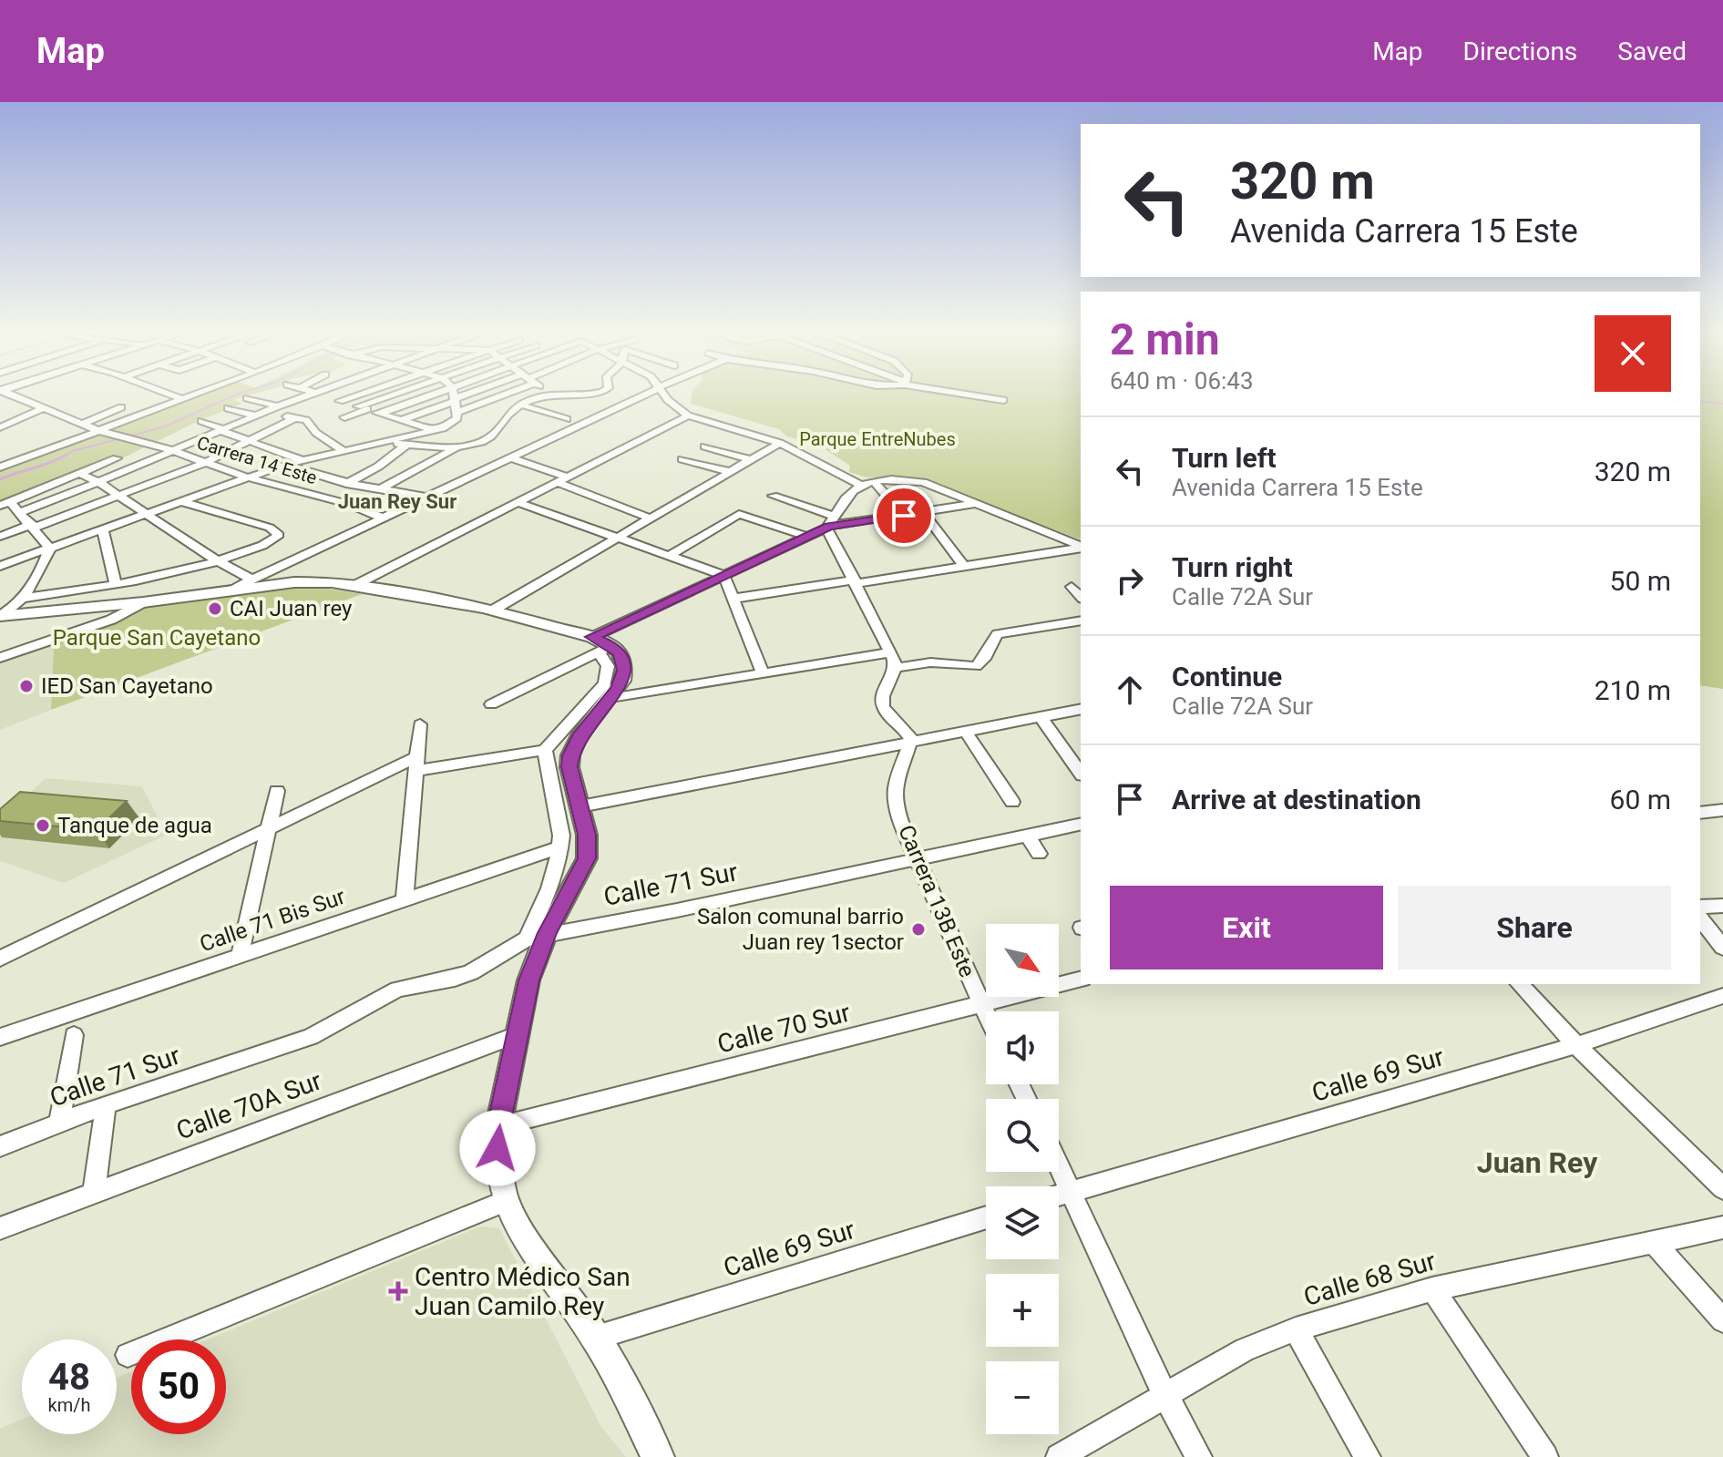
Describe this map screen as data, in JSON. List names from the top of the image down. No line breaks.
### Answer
{"streets":{"street":["Carrera 14 Este","Calle 71 Sur","Carrera 13B Este","Calle 71 Bis Sur","Calle 70 Sur","Calle 69 Sur","Calle 70A Sur","Calle 68 Sur"]},"crossings":[["Calle 71 Sur","Carrera 13B Este"],["Carrera 13B Este","Calle 70 Sur"]],"districts":["Juan Rey Sur","Juan Rey"],"parks":["Parque EntreNubes","Parque San Cayetano"],"places":{"other":["CAI Juan rey","IED San Cayetano","Tanque de agua","Salon comunal barrio Juan rey 1sector"],"health":["Centro Médico San Juan Camilo Rey"]},"north":"bottom right","page":{"header":"Map","nav":["Map","Directions","Saved"],"turn":["320 m","Avenida Carrera 15 Este"],"heading":["2 min","640 m · 06:43"],"list":[{"name":"Turn left","note":"Avenida Carrera 15 Este","value":"320 m"},{"name":"Turn right","note":"Calle 72A Sur","value":"50 m"},{"name":"Continue","note":"Calle 72A Sur","value":"210 m"},{"name":"Arrive at destination","value":"60 m"}],"buttons":["Exit","Share"],"map_buttons":["+","−"],"speed":"48 km/h","limit":"50"}}
